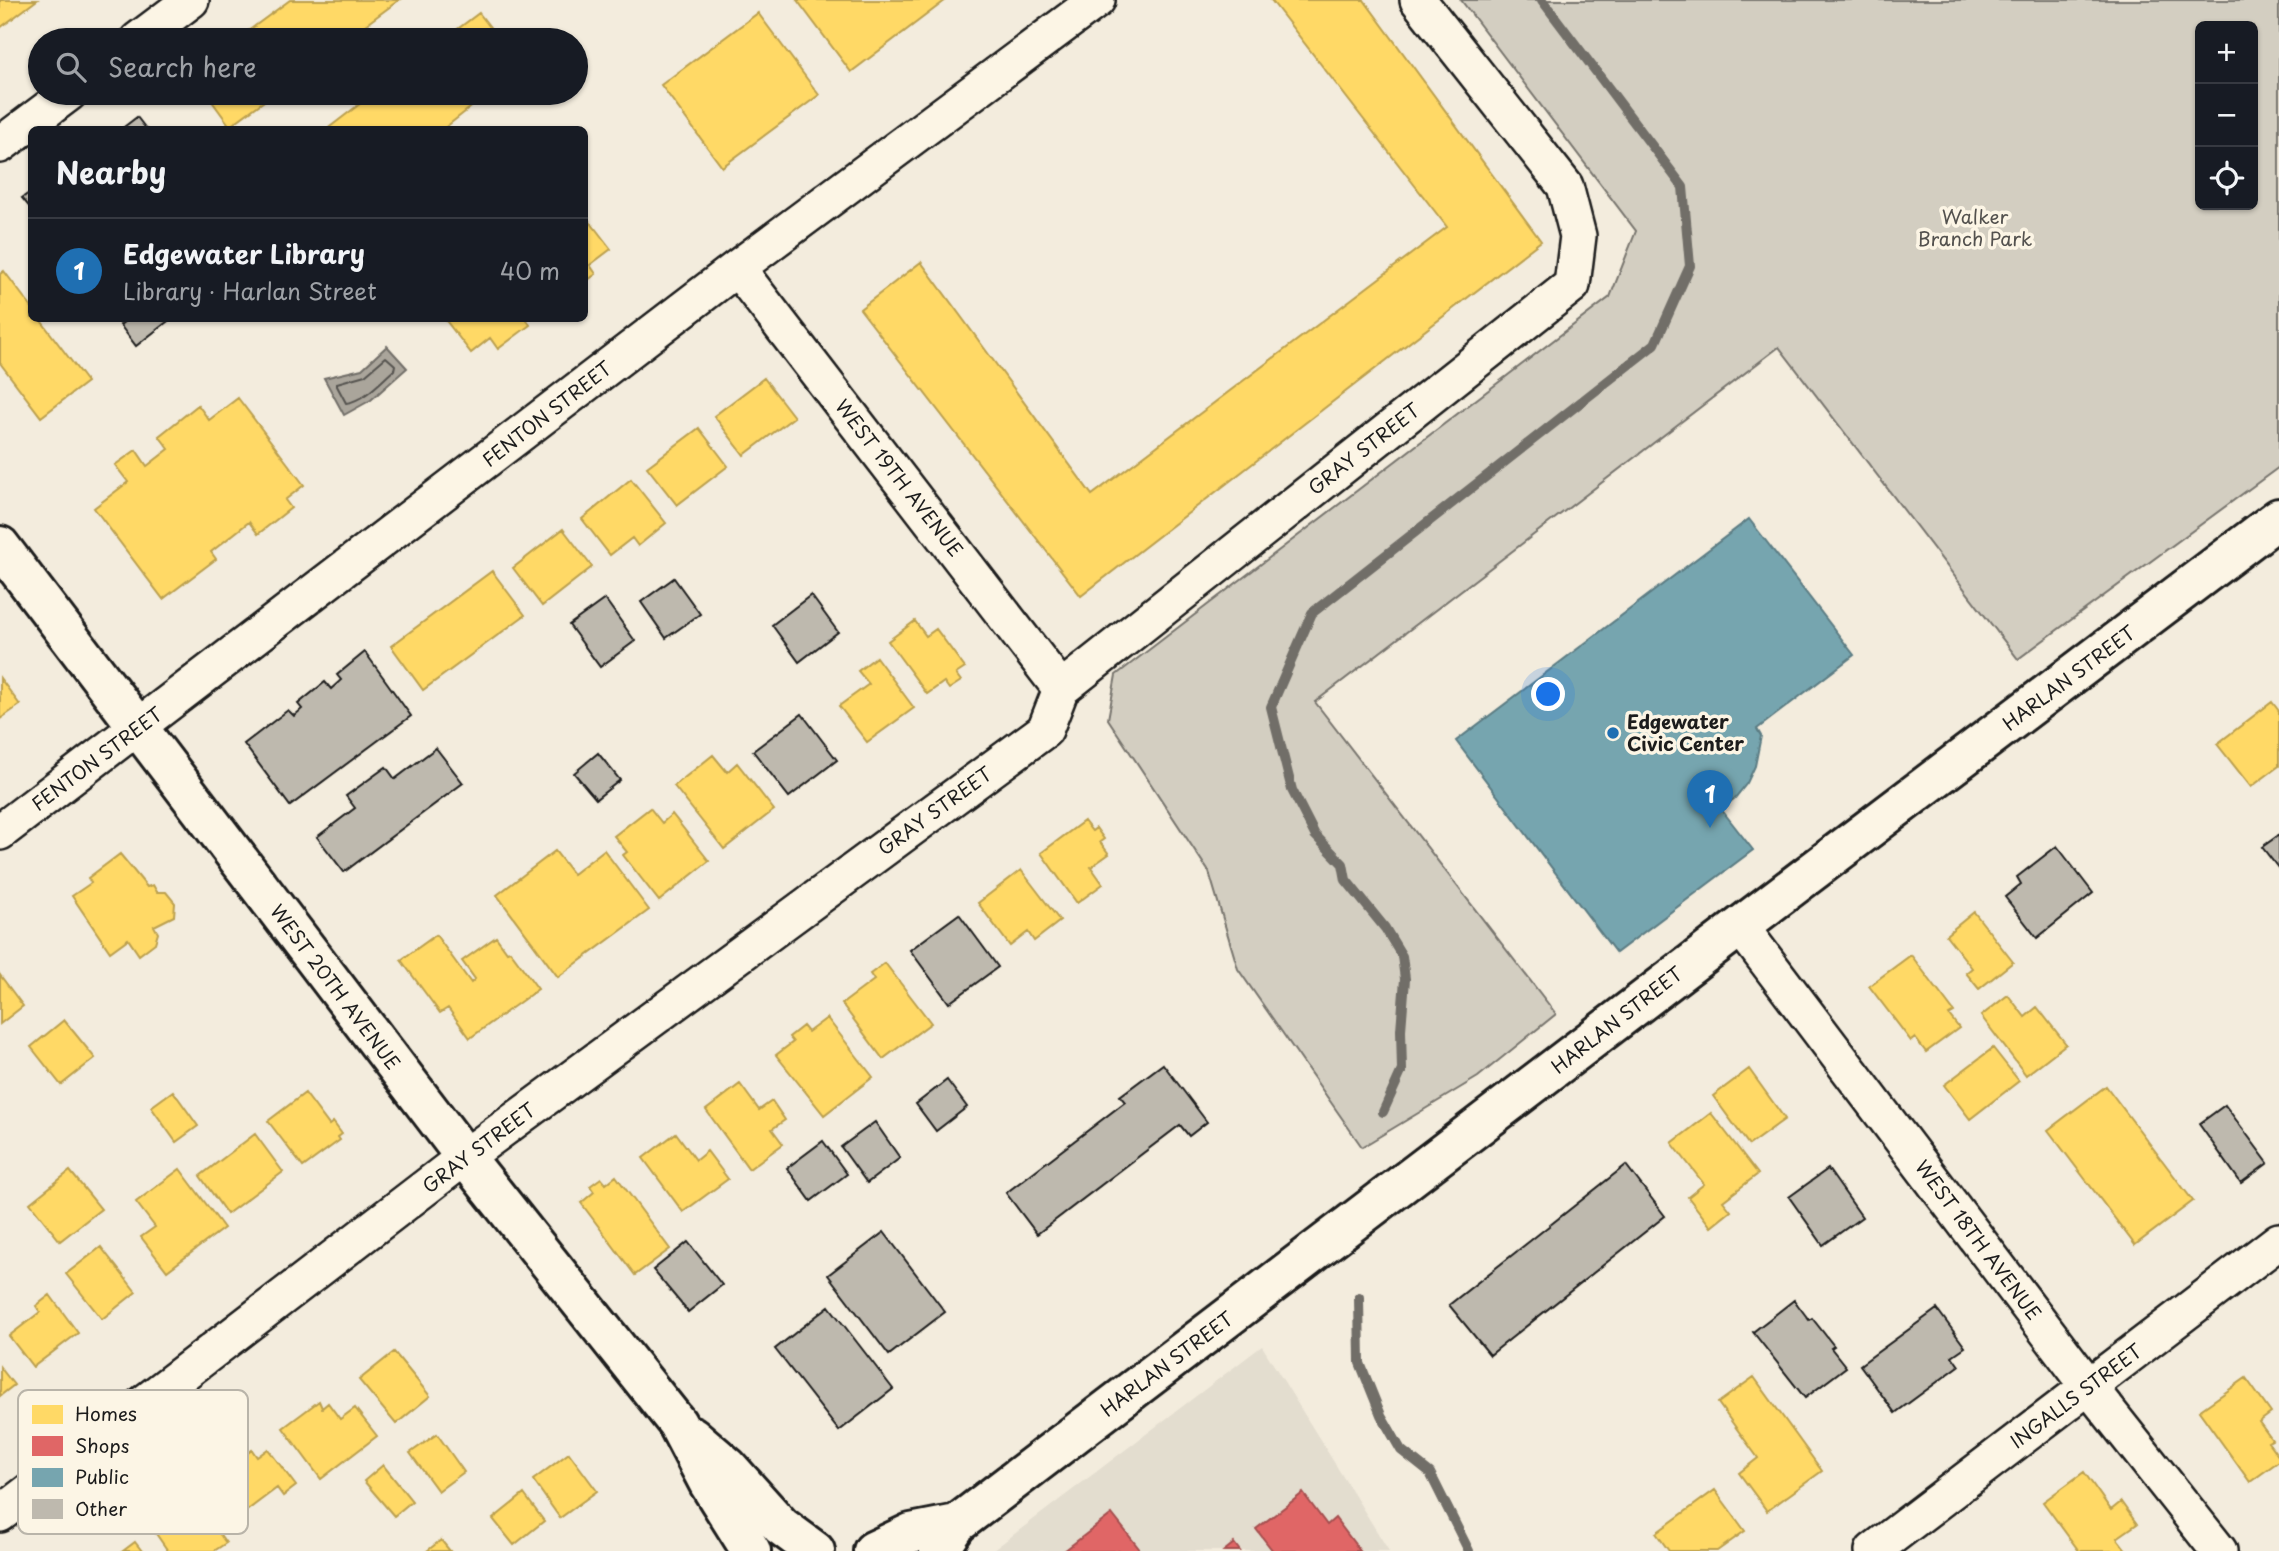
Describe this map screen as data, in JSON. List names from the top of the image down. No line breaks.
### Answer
{"streets":{"street":["FENTON STREET","GRAY STREET","WEST 19TH AVENUE","HARLAN STREET","WEST 20TH AVENUE","WEST 18TH AVENUE","INGALLS STREET"]},"crossings":[["FENTON STREET","WEST 19TH AVENUE"],["FENTON STREET","WEST 20TH AVENUE"],["GRAY STREET","WEST 19TH AVENUE"],["GRAY STREET","WEST 20TH AVENUE"],["HARLAN STREET","WEST 18TH AVENUE"],["WEST 18TH AVENUE","INGALLS STREET"]],"parks":["Walker Branch Park"],"places":["Edgewater Civic Center"],"legend":["Homes","Shops","Public","Other"],"page":{"map_buttons":["+","−"],"search":"Search here","heading":"Nearby","list":[{"mark":"1","name":"Edgewater Library","note":"Library · Harlan Street","value":"40 m"}],"pins":"1"}}
